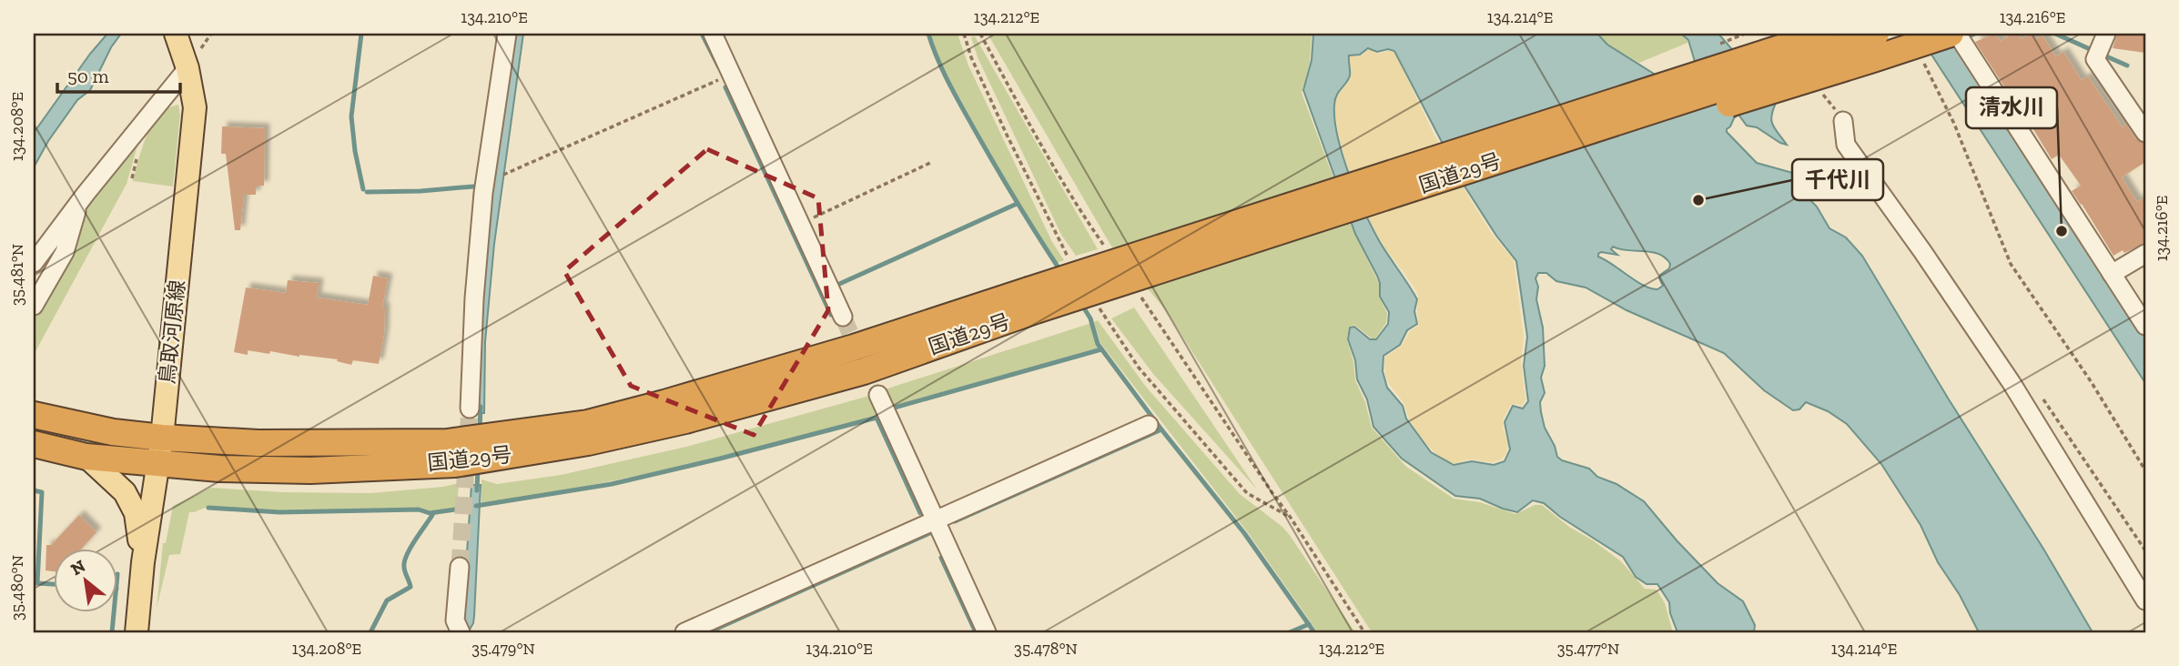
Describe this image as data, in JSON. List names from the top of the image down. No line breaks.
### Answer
{"streets":{"highway":["国道29号"],"main road":["鳥取河原線"]},"crossings":[["国道29号","鳥取河原線"]],"places":["千代川","清水川"],"scale_bar":"50 m","north":"top left","coordinates":["134.210°E","134.212°E","134.214°E","134.216°E","134.208°E","35.481°N","35.480°N","35.479°N","35.478°N","35.477°N"]}
